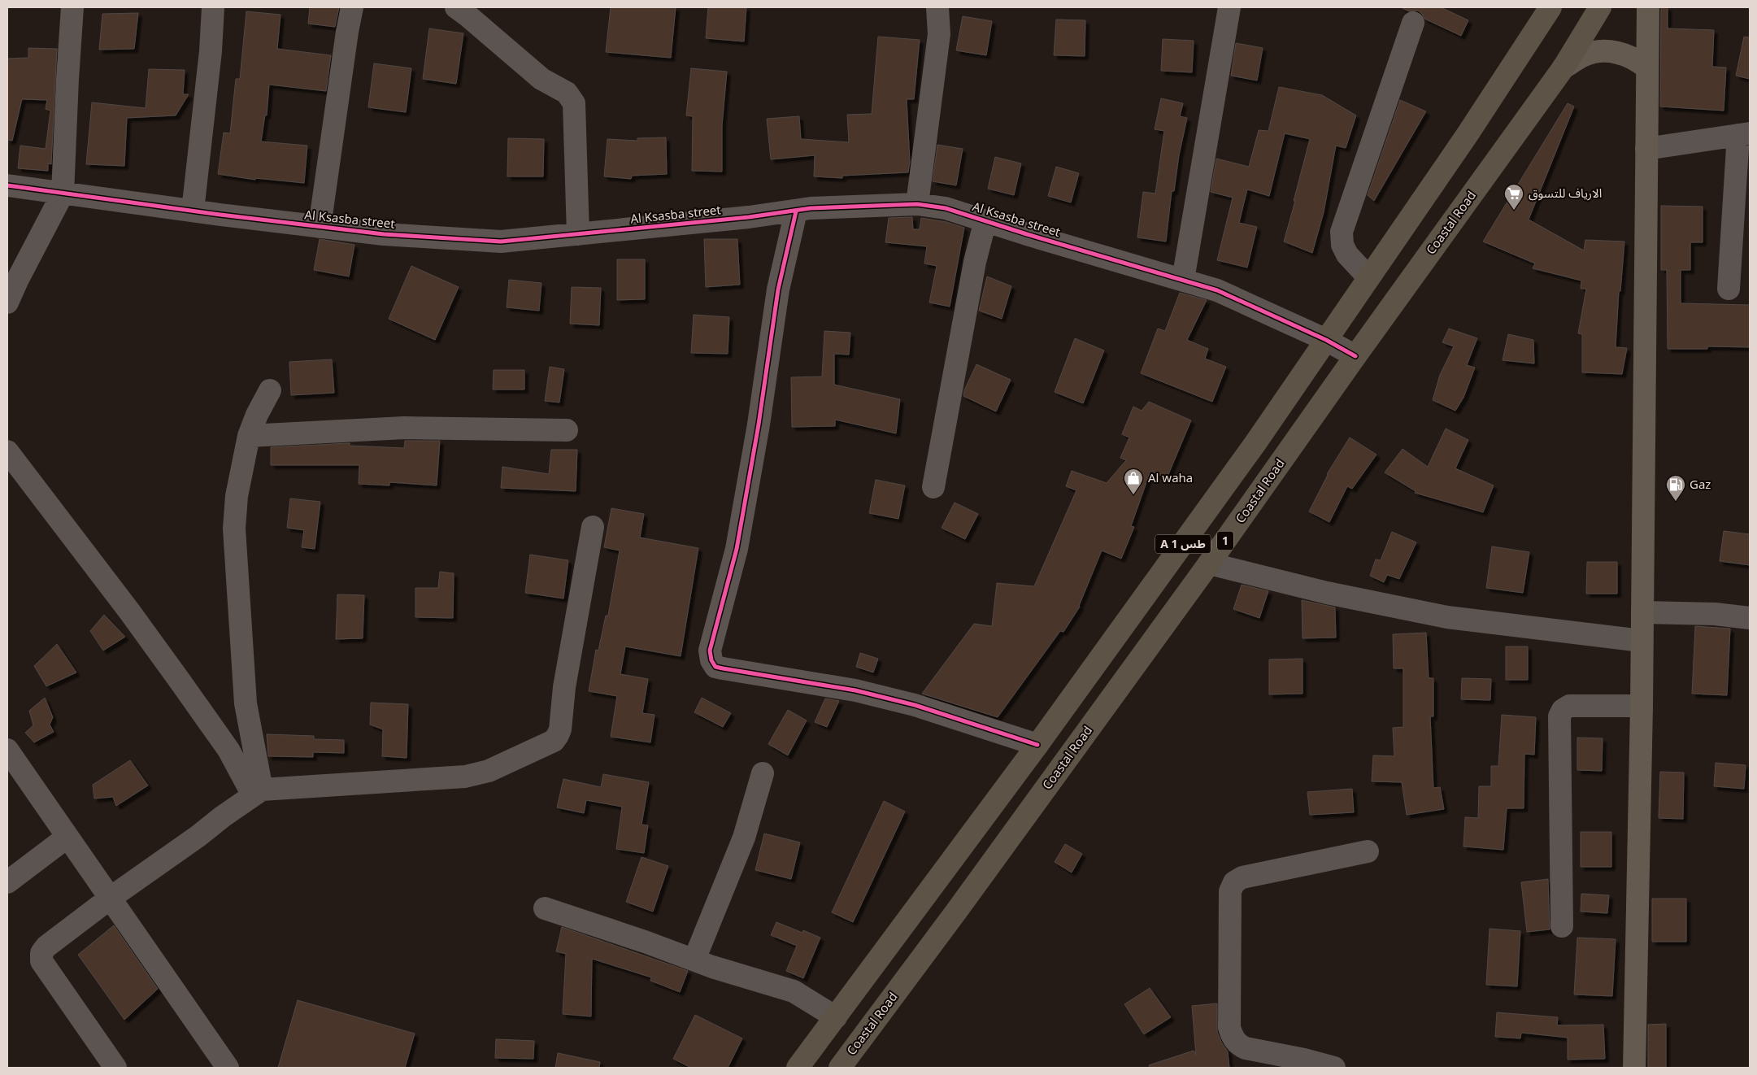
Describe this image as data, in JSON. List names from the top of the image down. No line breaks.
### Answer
{"streets":{"highway":["Coastal Road","1","A 1 طس"],"street":["Al Ksasba street"]},"crossings":[["Al Ksasba street","Coastal Road"],["Al Ksasba street","A 1 طس"]],"places":{"supermarket":["الارياف للتسوق"],"shop":["Al waha"],"fuel station":["Gaz"]}}
